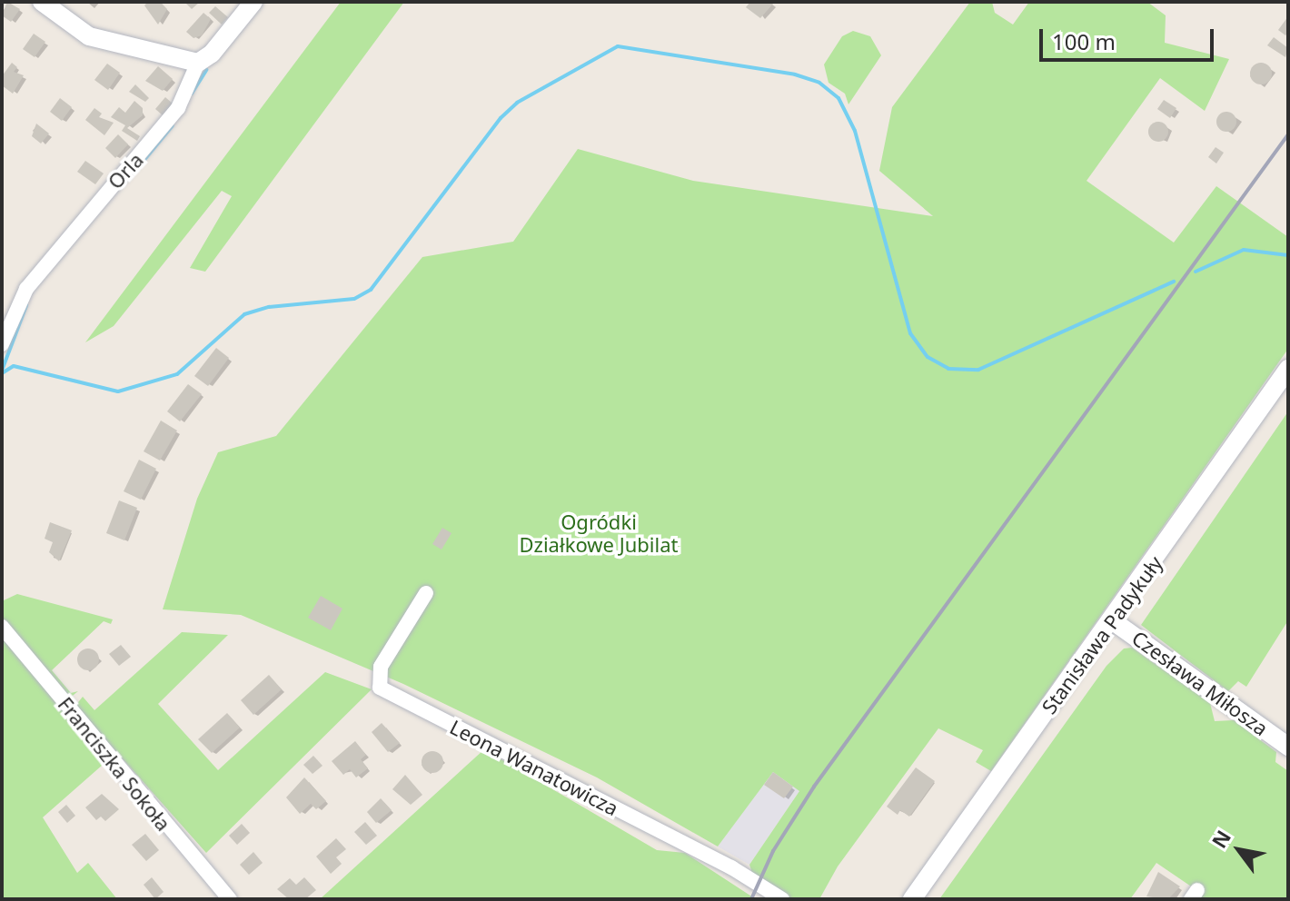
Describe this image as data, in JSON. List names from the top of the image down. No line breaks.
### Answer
{"streets":{"street":["Orla","Stanisława Padykuły","Czesława Miłosza","Franciszka Sokoła","Leona Wanatowicza"]},"crossings":[["Stanisława Padykuły","Czesława Miłosza"]],"parks":["Ogródki Działkowe Jubilat"],"scale_bar":"100 m","north":"top left"}
